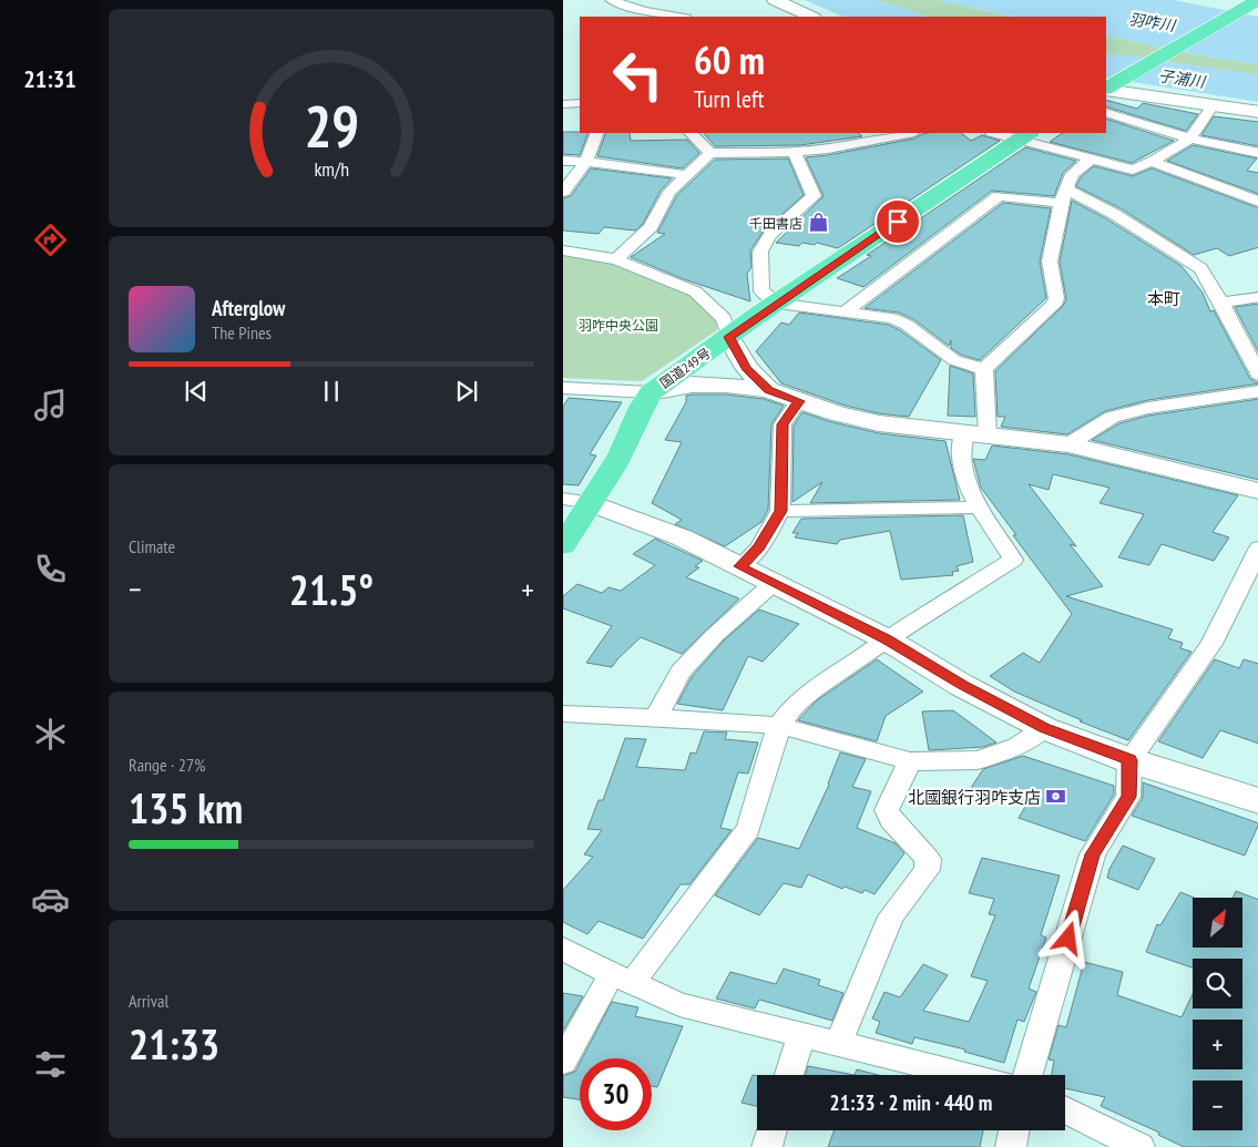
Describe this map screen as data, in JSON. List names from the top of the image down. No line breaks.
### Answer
{"streets":{"highway":["国道249号"]},"districts":["本町"],"water":["羽咋川","子浦川"],"parks":["羽咋中央公園"],"places":{"shop":["千田書店"],"bank":["北國銀行羽咋支店"]},"north":"top right","page":{"tabs":"21:31","turn":["60 m","Turn left"],"song":["Afterglow","The Pines"],"tile":["Climate",["Range · 27%","135 km"],["Arrival","21:33"]],"heat":["−","21.5°","+"],"map_buttons":["+","−"],"limit":"30","trip":"21:33 · 2 min · 440 m","gauge":["29","km/h"]}}
